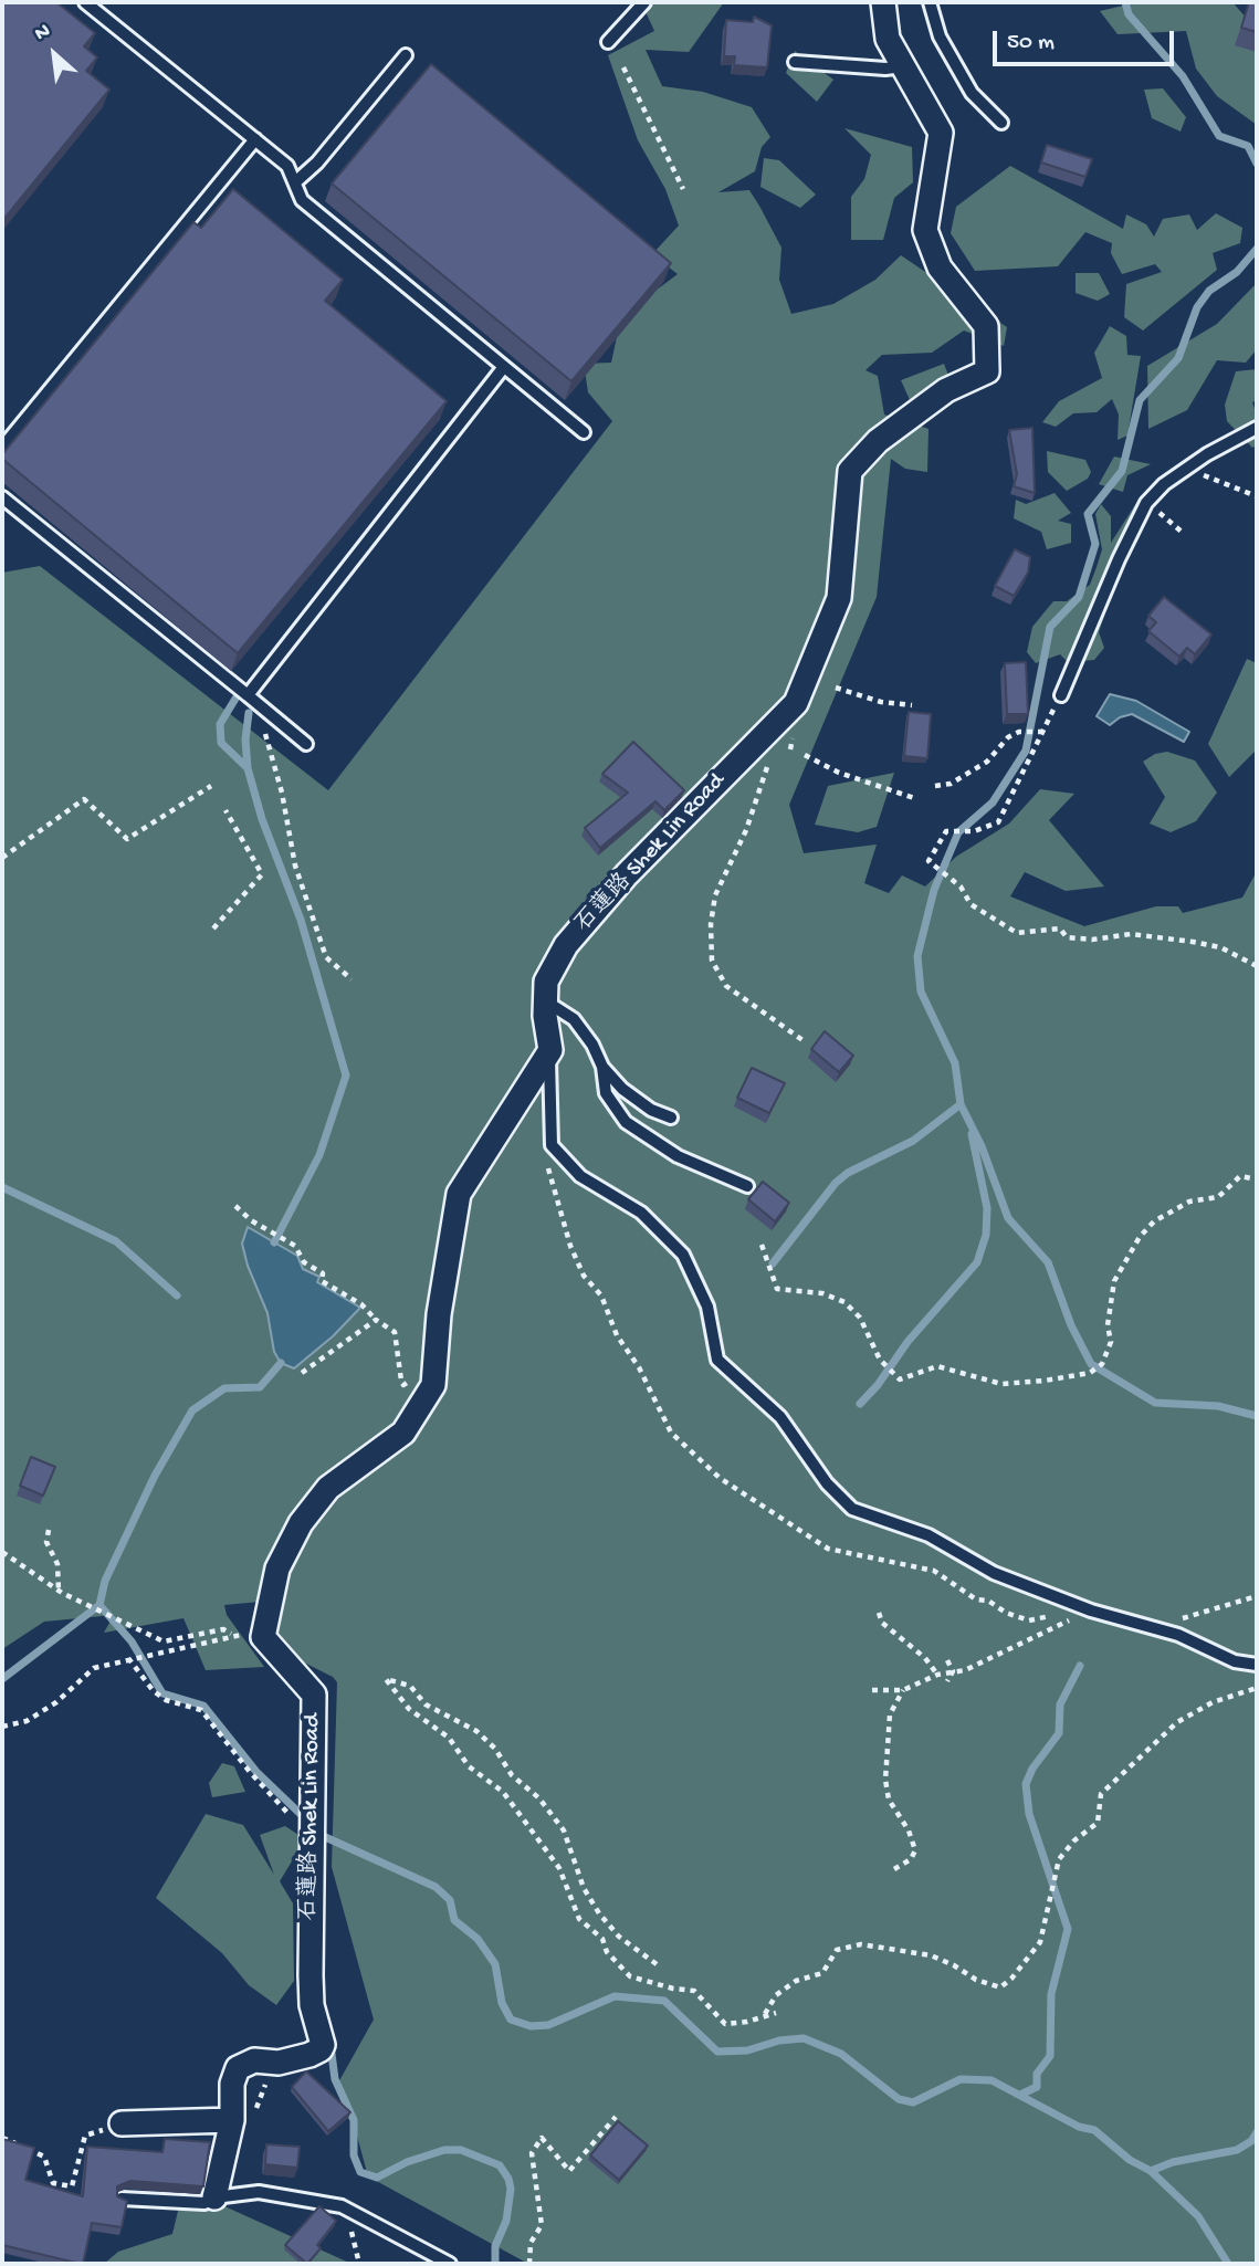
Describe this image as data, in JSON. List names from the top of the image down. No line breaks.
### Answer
{"streets":{"street":["石蓮路 Shek Lin Road"]},"scale_bar":"50 m","north":"top left"}
